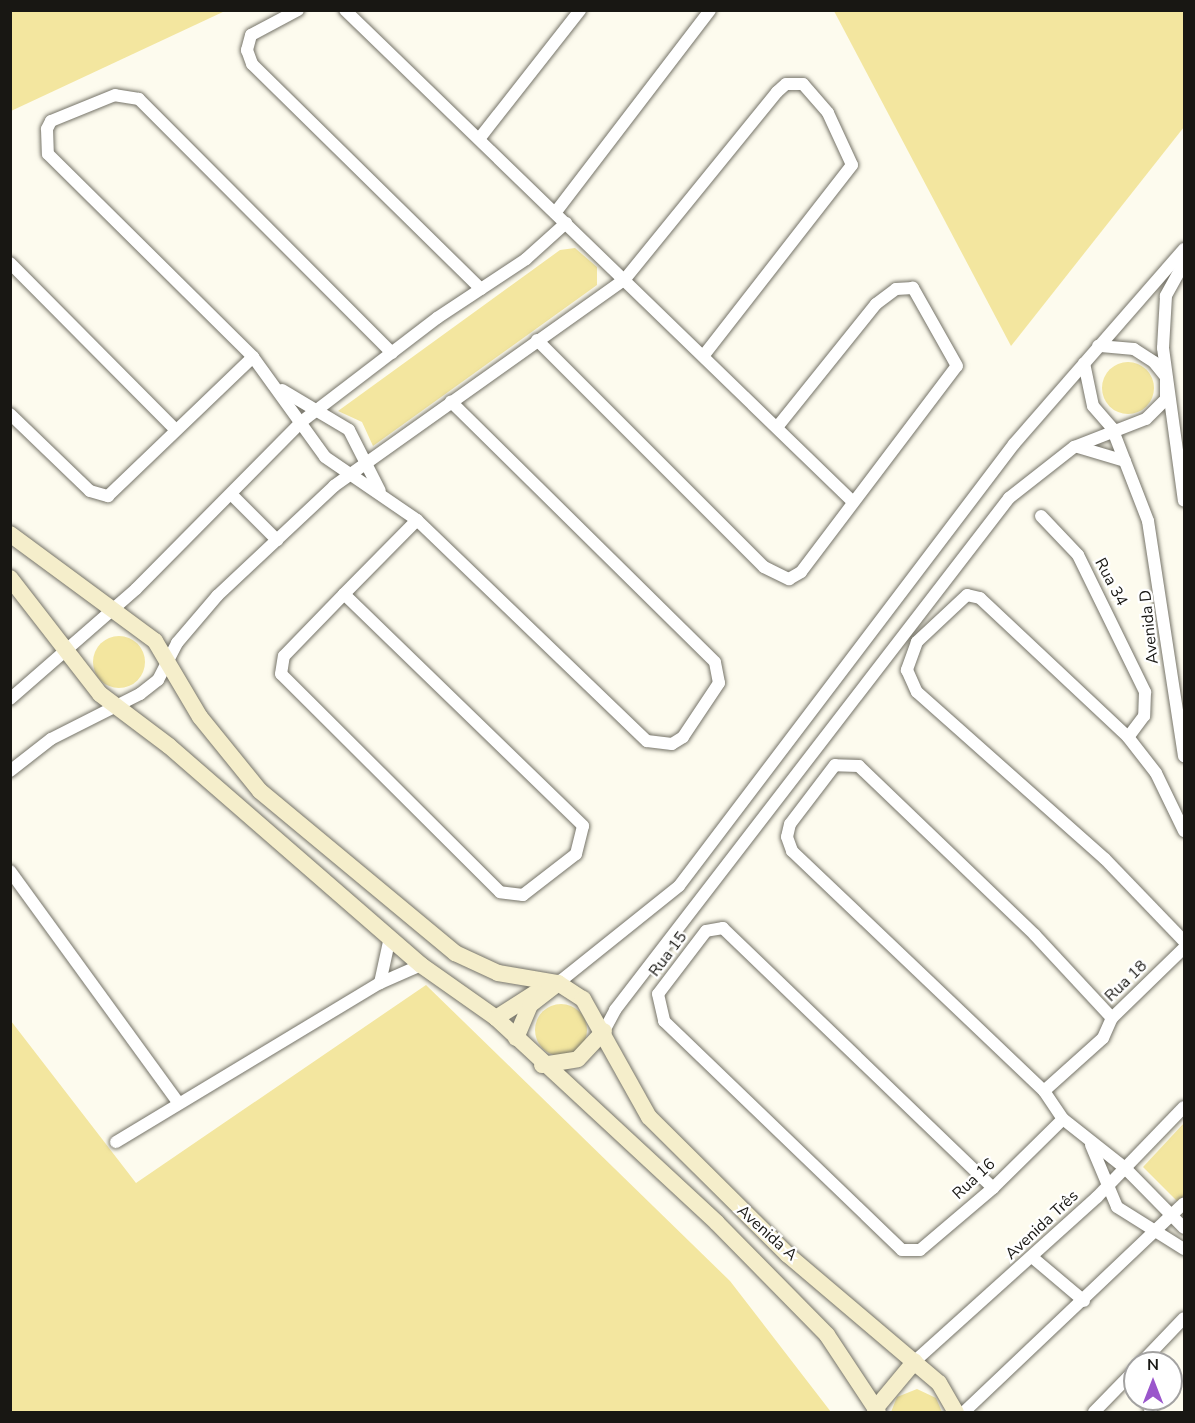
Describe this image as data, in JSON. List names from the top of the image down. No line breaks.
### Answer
{"streets":{"main road":["Avenida A"],"street":["Rua 34","Avenida D","Rua 15","Rua 18","Rua 16","Avenida Três"]},"crossings":[["Rua 15","Rua 16"],["Avenida Três","Avenida A"]],"north":"top"}
